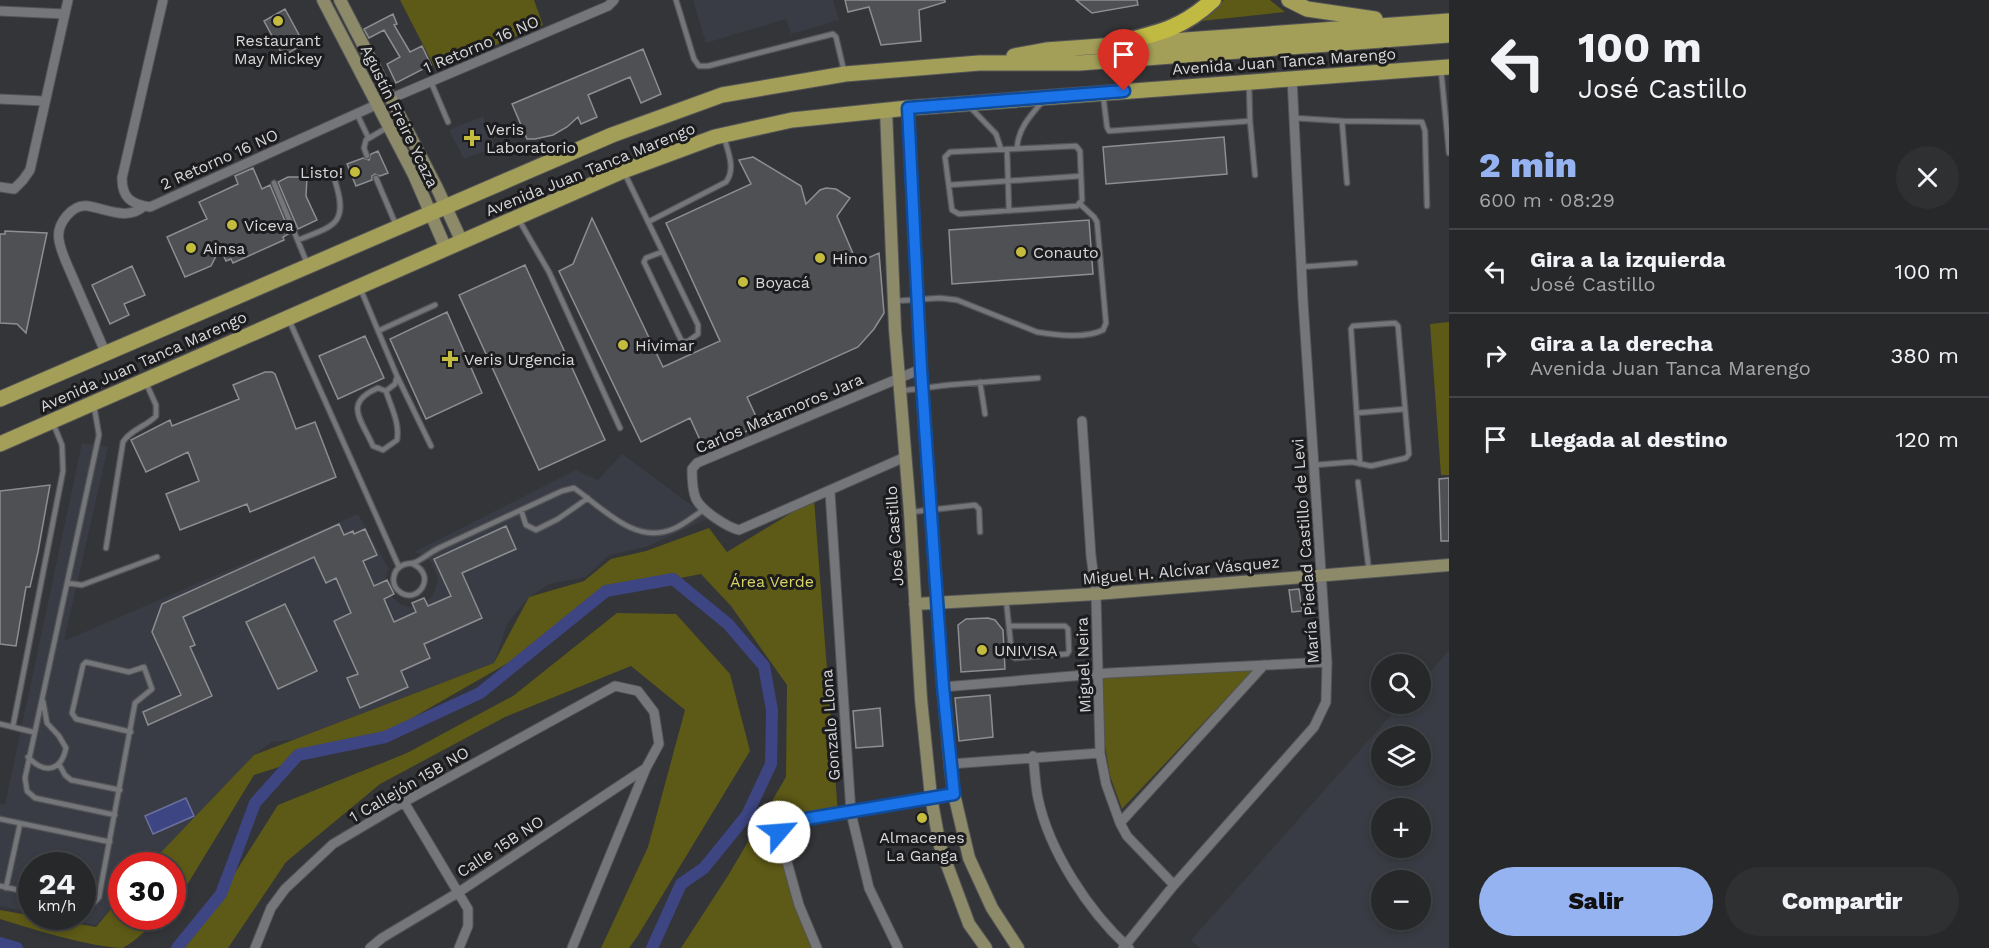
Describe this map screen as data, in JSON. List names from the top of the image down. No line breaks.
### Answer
{"streets":{"main road":["Avenida Juan Tanca Marengo"],"street":["1 Retorno 16 NO","Agustín Freire Ycaza","2 Retorno 16 NO","Carlos Matamoros Jara","José Castillo","María Piedad Castillo de Levi","Miguel H. Alcívar Vásquez","Miguel Neira","Gonzalo Llona","1 Callejón 15B NO","Calle 15B NO"]},"crossings":[["1 Retorno 16 NO","Agustín Freire Ycaza"],["Avenida Juan Tanca Marengo","Agustín Freire Ycaza"],["Avenida Juan Tanca Marengo","José Castillo"],["Avenida Juan Tanca Marengo","María Piedad Castillo de Levi"],["Agustín Freire Ycaza","2 Retorno 16 NO"],["Carlos Matamoros Jara","José Castillo"],["José Castillo","Miguel H. Alcívar Vásquez"],["María Piedad Castillo de Levi","Miguel H. Alcívar Vásquez"],["María Piedad Castillo de Levi","Miguel Neira"],["Miguel H. Alcívar Vásquez","Miguel Neira"],["1 Callejón 15B NO","Calle 15B NO"]],"parks":["Área Verde"],"places":{"other":["Restaurant May Mickey","Listo!","Viceva","Ainsa","Conauto","Hino","Boyacá","Hivimar","UNIVISA","Almacenes La Ganga"],"health":["Veris Laboratorio","Veris Urgencia"]},"page":{"turn":["100 m","José Castillo"],"heading":["2 min","600 m · 08:29"],"list":[{"name":"Gira a la izquierda","note":"José Castillo","value":"100 m"},{"name":"Gira a la derecha","note":"Avenida Juan Tanca Marengo","value":"380 m"},{"name":"Llegada al destino","value":"120 m"}],"map_buttons":["+","−"],"speed":"24 km/h","limit":"30","buttons":["Salir","Compartir"]}}
